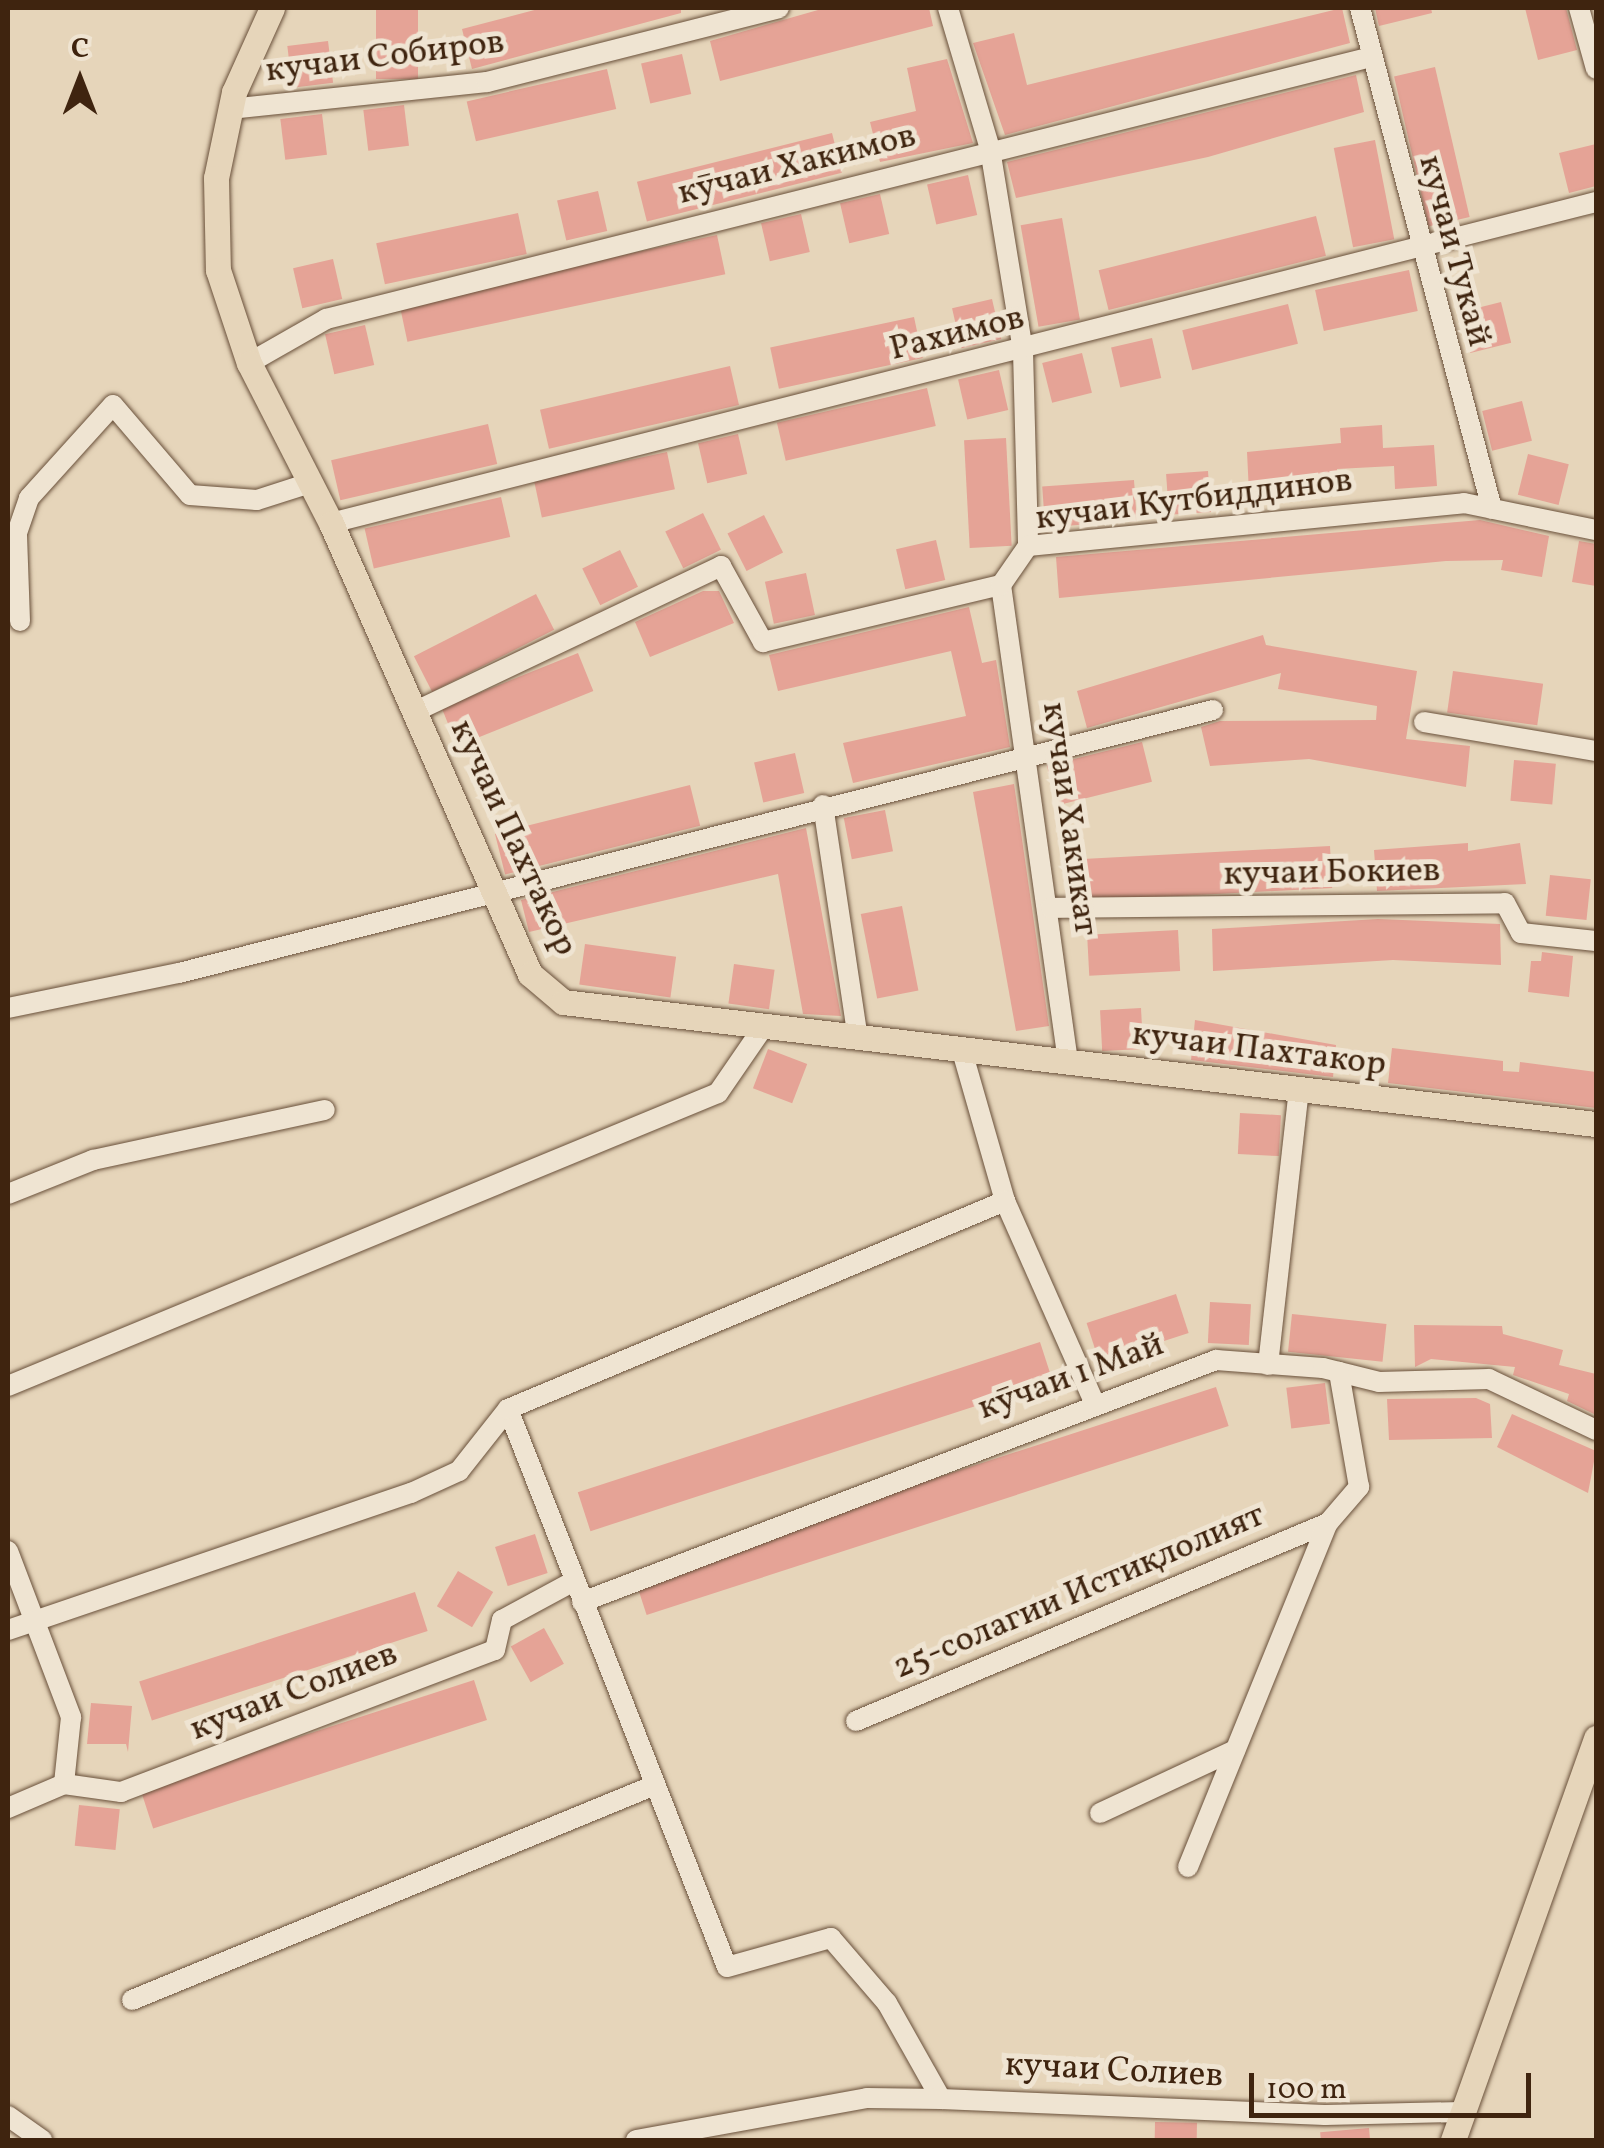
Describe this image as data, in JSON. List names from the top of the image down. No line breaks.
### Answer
{"streets":{"main road":["кучаи Пахтакор"],"street":["кучаи Собиров","кӯчаи Хакимов","кучаи Тукай","Рахимов","кучаи Кутбиддинов","кучаи Хакикат","кучаи Бокиев","кӯчаи 1 Май","25-солагии Истиқлолият","кучаи Солиев"]},"crossings":[["кучаи Собиров","кучаи Пахтакор"],["кӯчаи Хакимов","кучаи Тукай"],["кӯчаи Хакимов","кучаи Пахтакор"],["кучаи Тукай","Рахимов"],["кучаи Тукай","кучаи Кутбиддинов"],["Рахимов","кучаи Пахтакор"],["кучаи Кутбиддинов","кучаи Хакикат"],["кучаи Хакикат","кучаи Пахтакор"],["кучаи Хакикат","кучаи Бокиев"],["кӯчаи 1 Май","25-солагии Истиқлолият"]],"scale_bar":"100 m","north":"top"}
